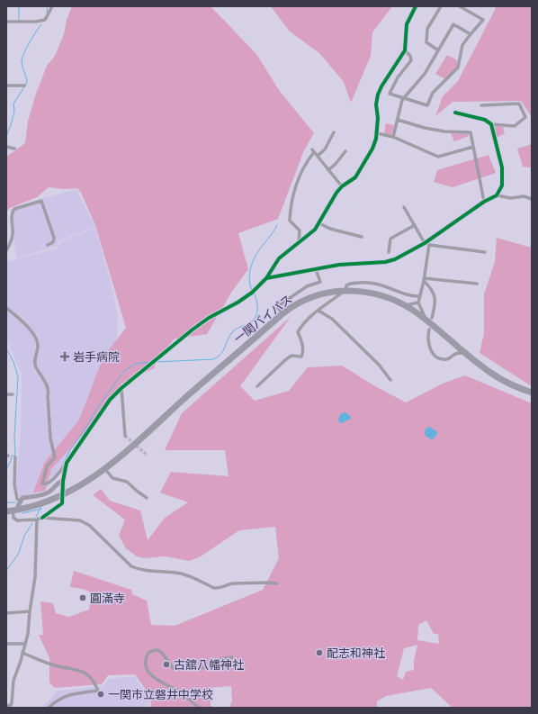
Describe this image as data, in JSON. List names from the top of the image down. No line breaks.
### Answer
{"streets":{"highway":["一関バイパス"]},"places":{"health":["岩手病院"],"other":["圓滿寺","配志和神社","古舘八幡神社","一関市立磐井中学校"]}}
